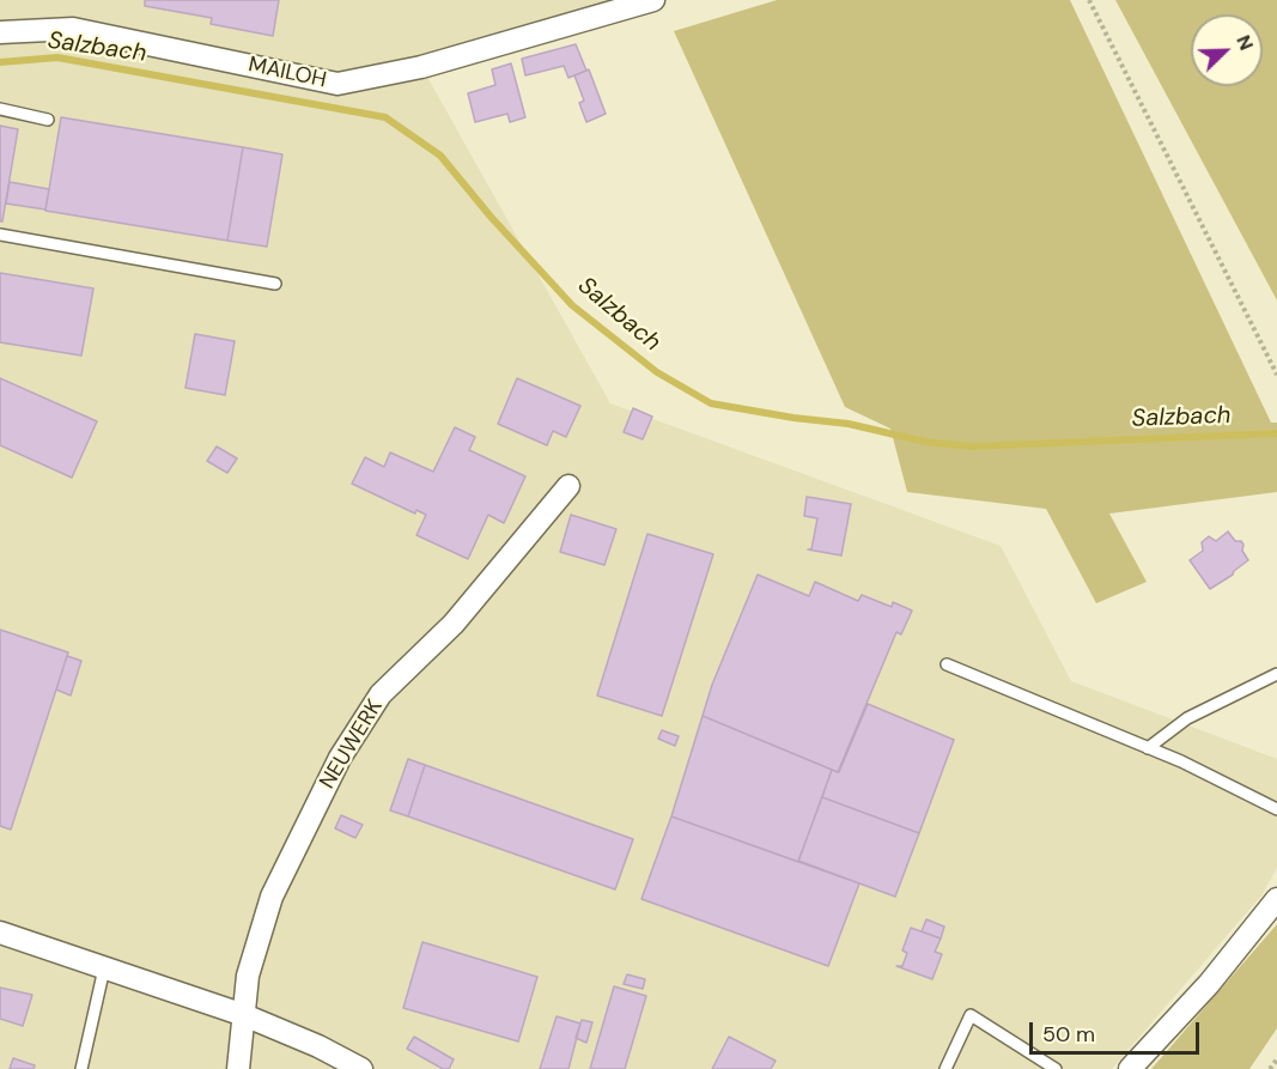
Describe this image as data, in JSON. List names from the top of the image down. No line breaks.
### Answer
{"streets":{"street":["MAILOH","NEUWERK"]},"water":["Salzbach"],"scale_bar":"50 m","north":"top right"}
